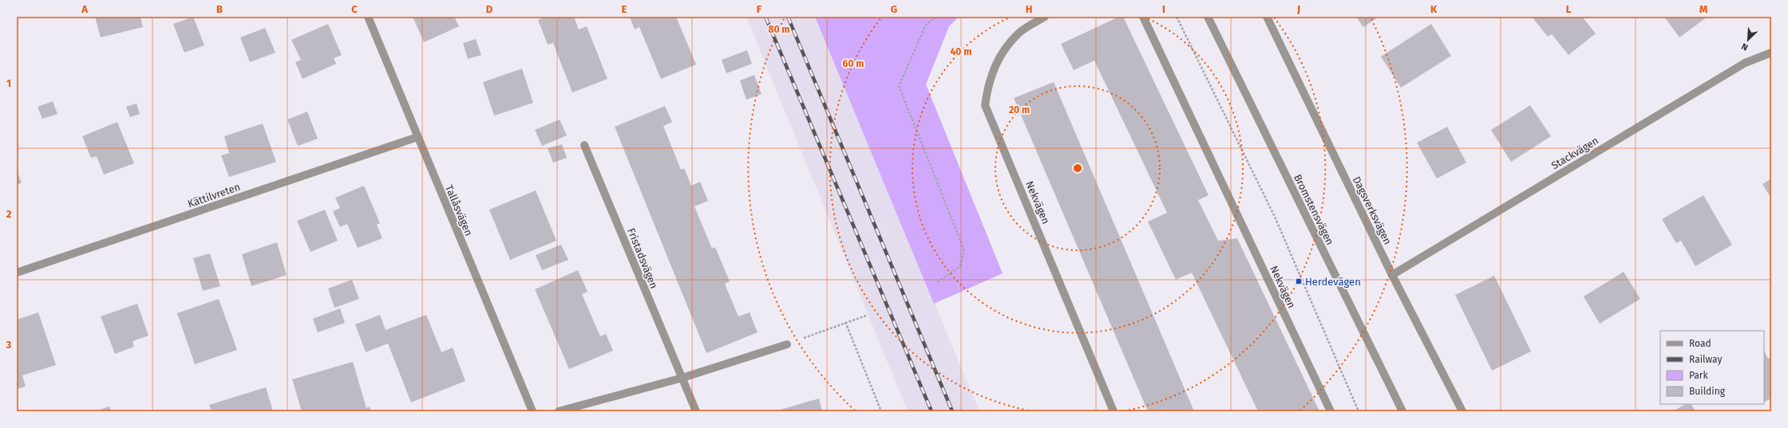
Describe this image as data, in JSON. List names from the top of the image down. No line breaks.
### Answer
{"streets":{"street":["Stackvägen","Kättilvreten","Nekvägen","Bromstensvägen","Tallåsvägen","Dagsverksvägen","Fristadsvägen"]},"crossings":[["Stackvägen","Dagsverksvägen"],["Kättilvreten","Tallåsvägen"]],"places":{"transit":["Herdevägen"]},"legend":["Road","Railway","Park","Building"],"north":"bottom left","grid":{"columns":["A","B","C","D","E","F","G","H","I","J","K","L","M"],"rows":["1","2","3"]},"rings":["80 m","40 m","60 m","20 m"]}
